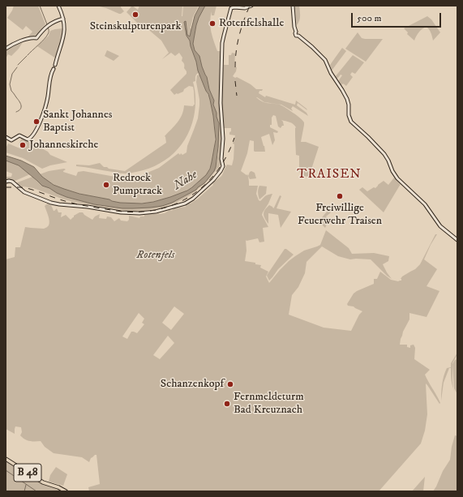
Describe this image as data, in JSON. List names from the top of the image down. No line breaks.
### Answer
{"streets":{"main road":["B 48"]},"districts":["TRAISEN"],"water":["Nahe"],"parks":["Rotenfels"],"places":["Steinskulpturenpark","Rotenfelshalle","Sankt Johannes Baptist","Johanneskirche","Redrock Pumptrack","Freiwillige Feuerwehr Traisen","Schanzenkopf","Fernmeldeturm Bad Kreuznach"],"scale_bar":"500 m"}
